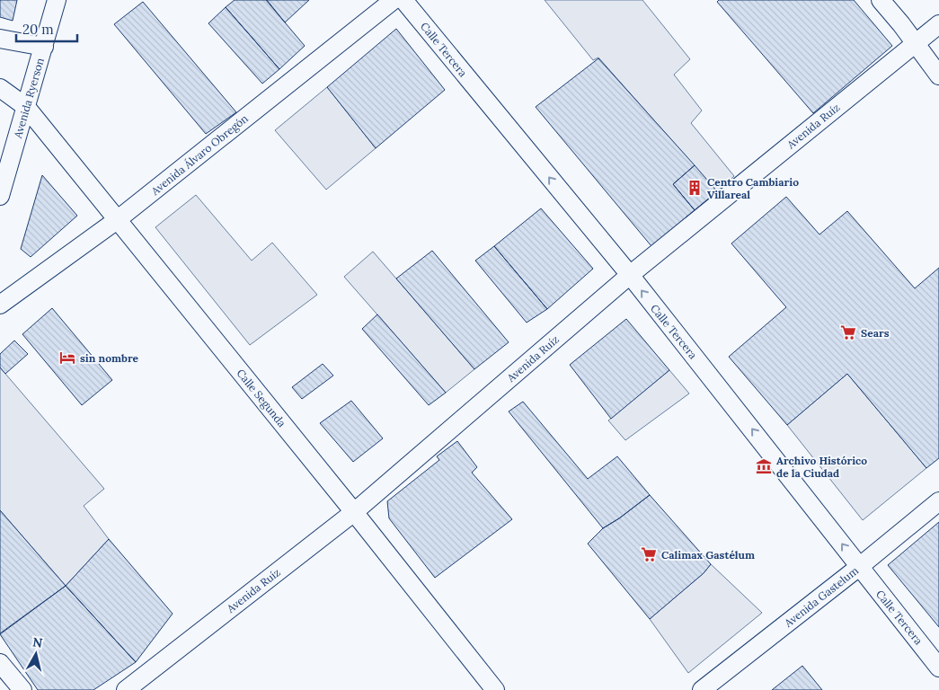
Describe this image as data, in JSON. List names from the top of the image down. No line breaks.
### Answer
{"streets":{"street":["Calle Tercera","Avenida Ryerson","Avenida Ruíz","Avenida Álvaro Obregón","Calle Segunda","Avenida Gastelum"]},"crossings":[["Calle Tercera","Avenida Ruíz"],["Calle Tercera","Avenida Gastelum"],["Avenida Ryerson","Calle Segunda"],["Avenida Ruíz","Calle Segunda"],["Avenida Álvaro Obregón","Calle Segunda"]],"one_way":["Calle Tercera"],"places":{"building":["Centro Cambiario Villareal"],"supermarket":["Sears","Calimax Gastélum"],"hotel":["sin nombre"],"museum":["Archivo Histórico de la Ciudad"]},"scale_bar":"20 m","north":"top"}
